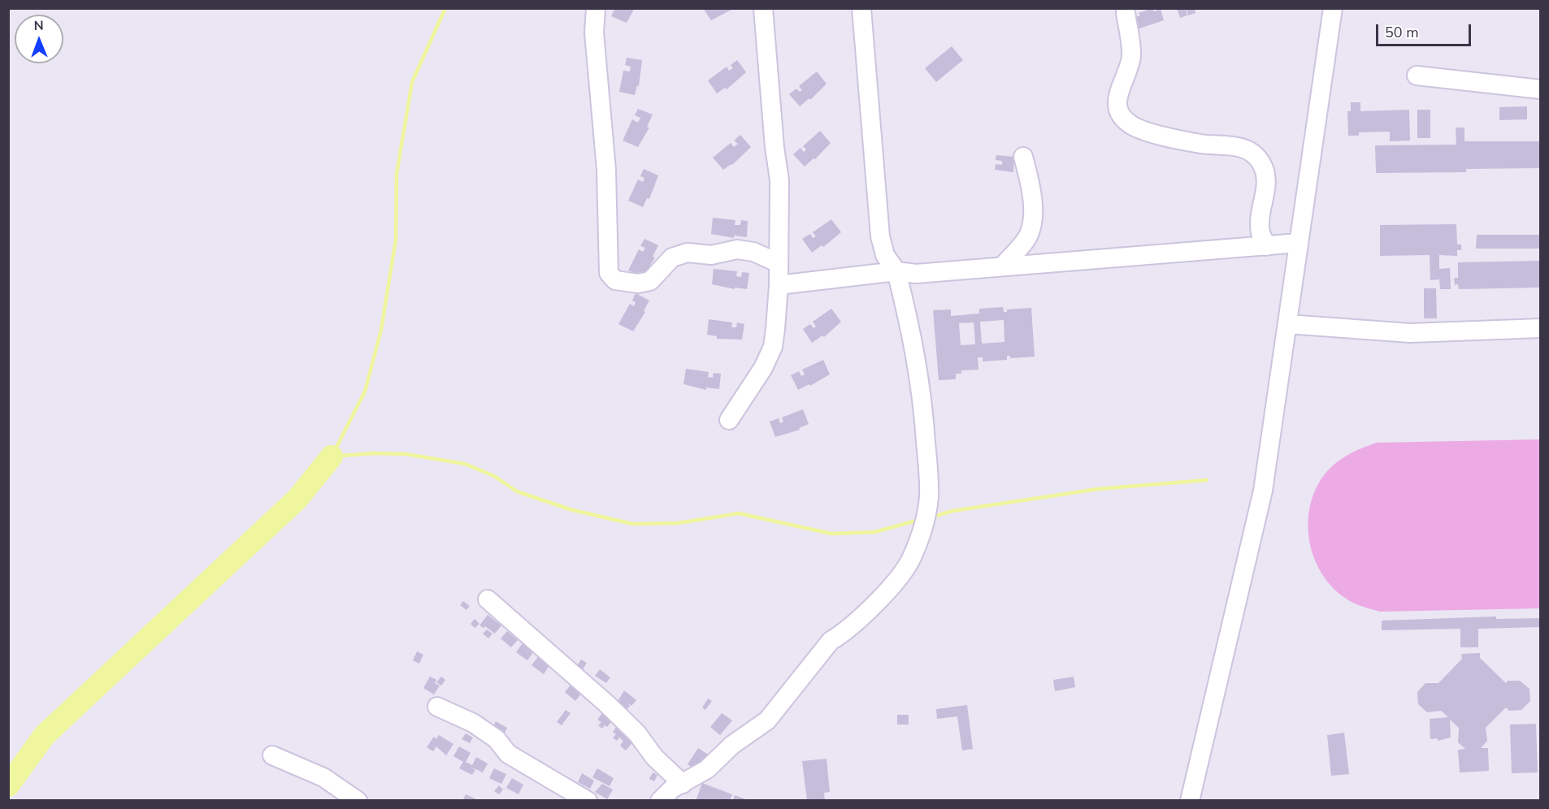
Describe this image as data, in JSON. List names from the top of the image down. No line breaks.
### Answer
{"scale_bar":"50 m","north":"top"}
